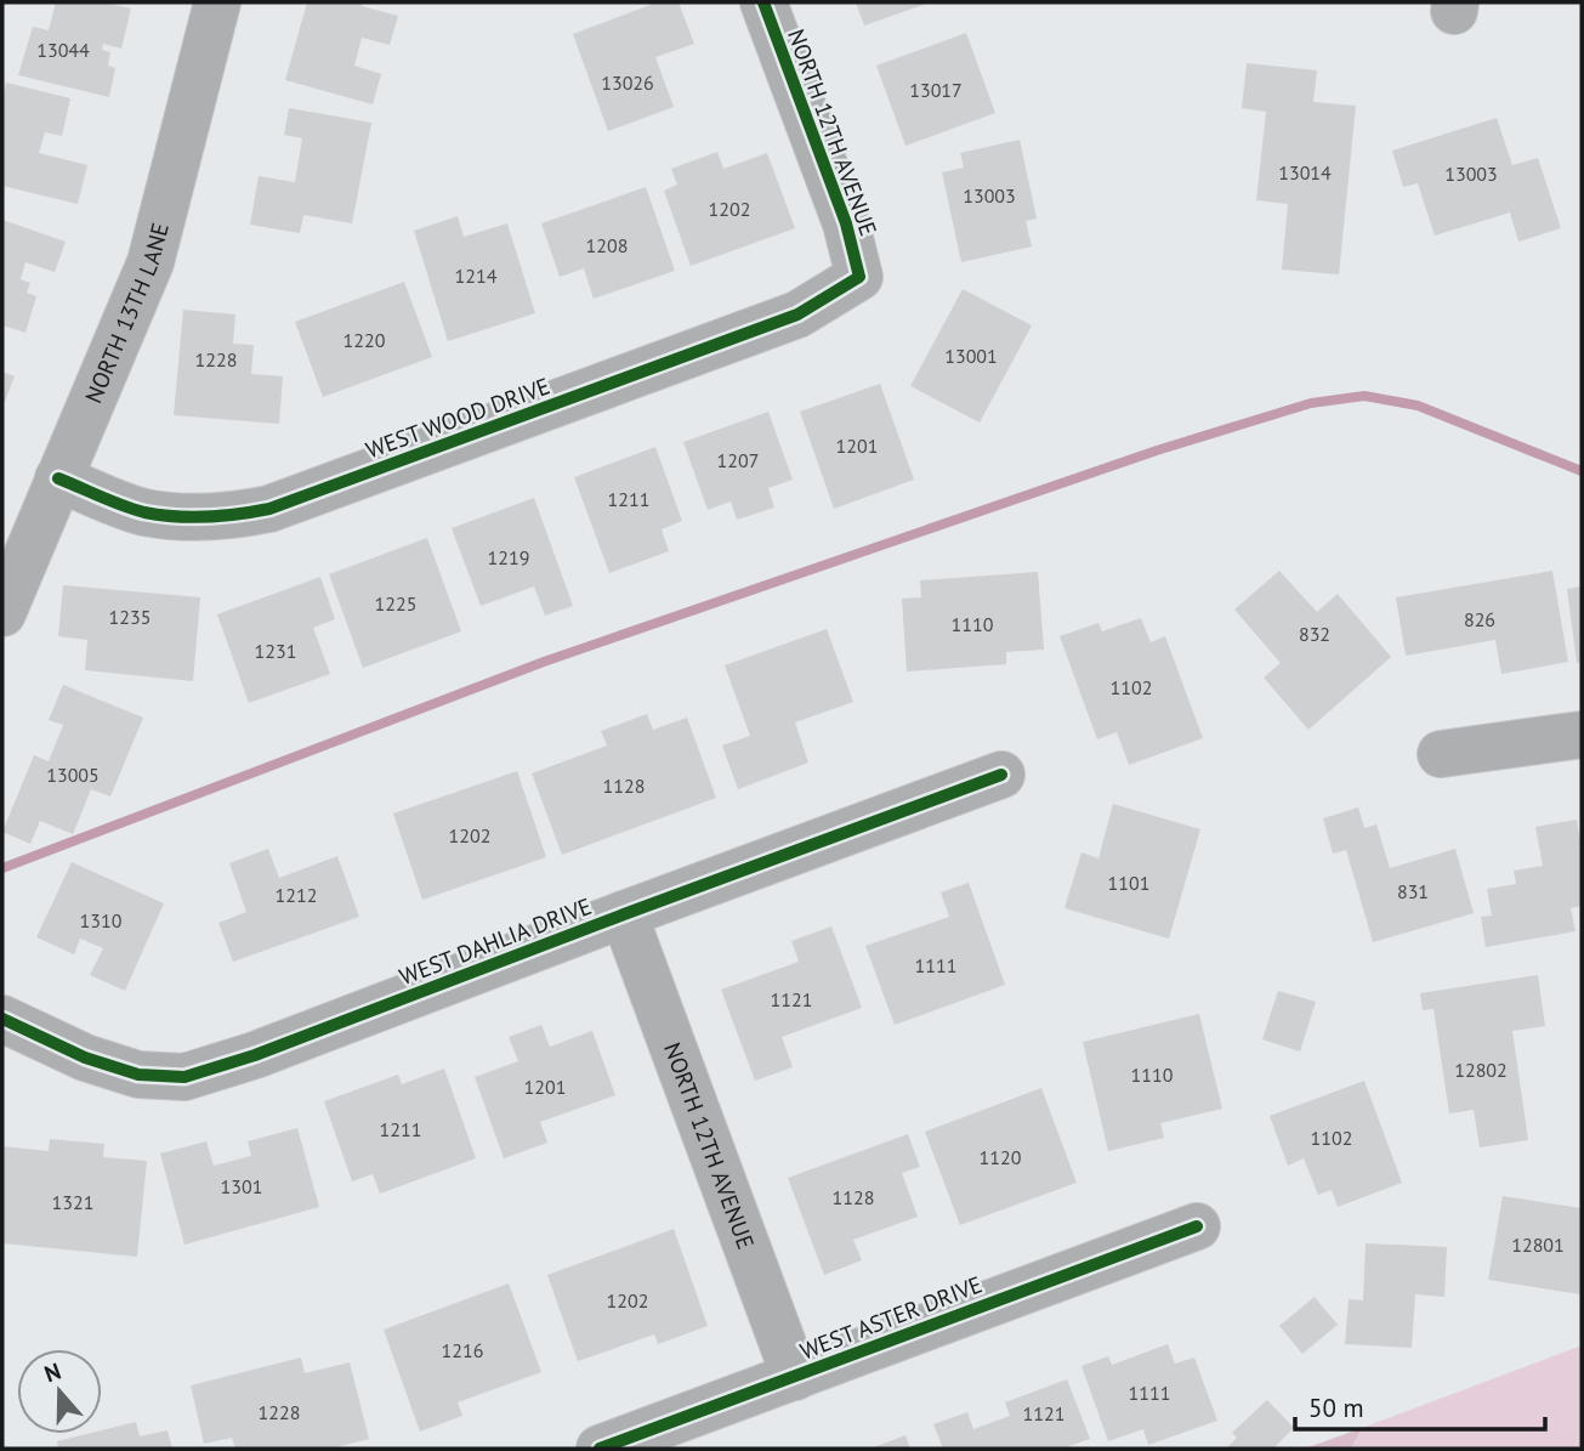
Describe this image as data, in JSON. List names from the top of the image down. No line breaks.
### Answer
{"streets":{"street":["NORTH 12TH AVENUE","NORTH 13TH LANE","WEST WOOD DRIVE","WEST DAHLIA DRIVE","WEST ASTER DRIVE"]},"crossings":[["NORTH 12TH AVENUE","WEST WOOD DRIVE"],["NORTH 12TH AVENUE","WEST DAHLIA DRIVE"],["NORTH 12TH AVENUE","WEST ASTER DRIVE"],["NORTH 13TH LANE","WEST WOOD DRIVE"]],"house_numbers":["13044","13026","13017","13014","13003","13003","1202","1208","1214","1220","13001","1228","1201","1207","1211","1219","1225","1235","826","1110","832","1231","1102","13005","1128","1202","1101","831","1212","1310","1111","1121","12802","1110","1201","1211","1102","1120","1301","1128","1321","12801","1202","1216","1111","1228","1121"],"scale_bar":"50 m","north":"top"}
